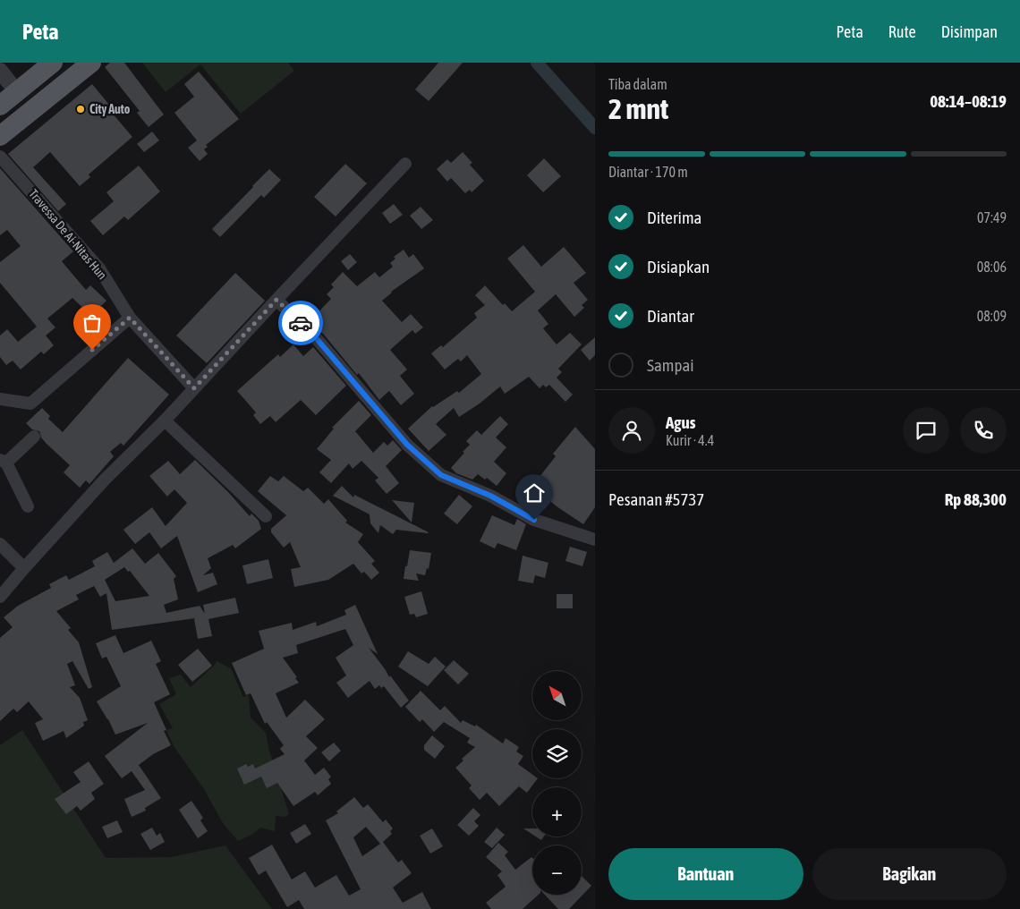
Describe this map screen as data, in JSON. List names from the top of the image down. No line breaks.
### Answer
{"streets":{"street":["Travessa De Ai-Nitas Hun"]},"places":["City Auto"],"north":"top left","page":{"header":"Peta","nav":["Peta","Rute","Disimpan"],"heading":["2 mnt","Tiba dalam","08:14–08:19"],"panel":["Agus","Kurir · 4.4","Pesanan #5737","Rp 88,300"],"bar":"Diantar · 170 m","list":[["Diterima","07:49"],["Disiapkan","08:06"],["Diantar","08:09"],"Sampai"],"map_buttons":["+","−"],"buttons":["Bantuan","Bagikan"]}}
